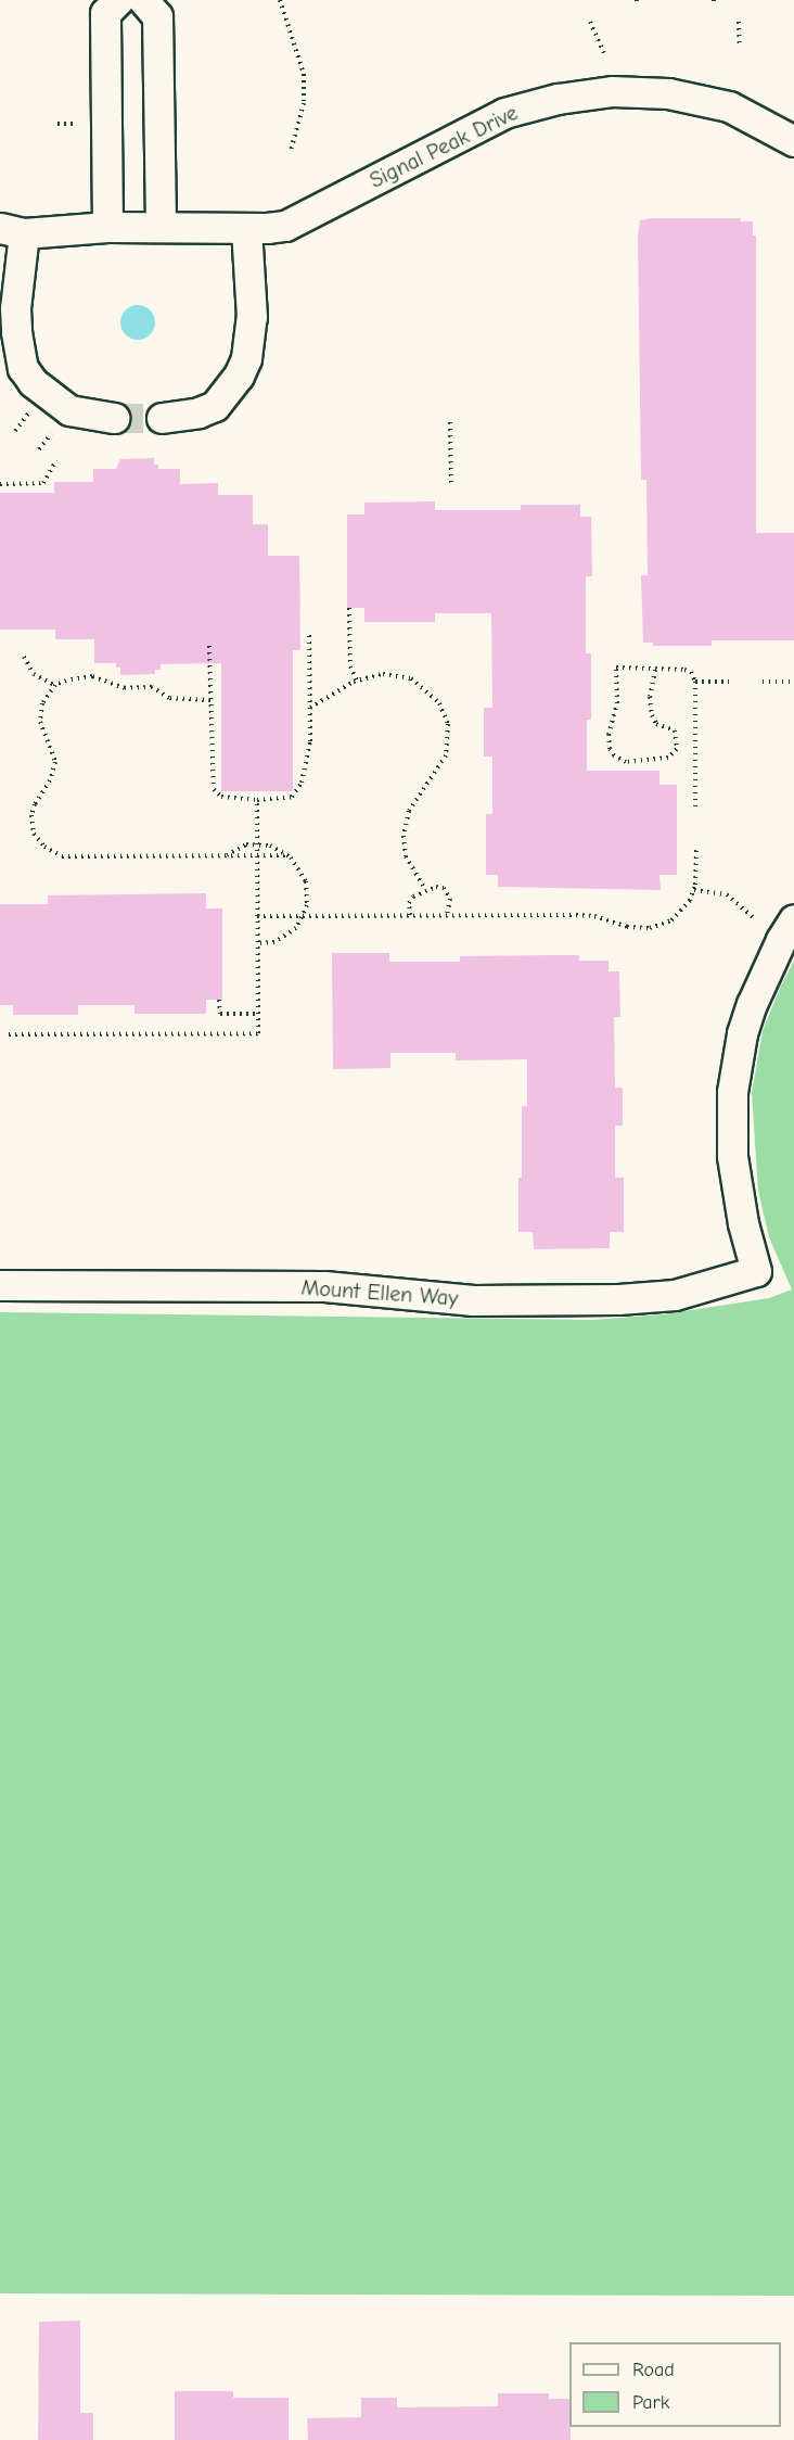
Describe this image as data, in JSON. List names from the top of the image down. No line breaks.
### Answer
{"streets":{"lane":["Signal Peak Drive","Mount Ellen Way"]},"legend":["Road","Park"]}
